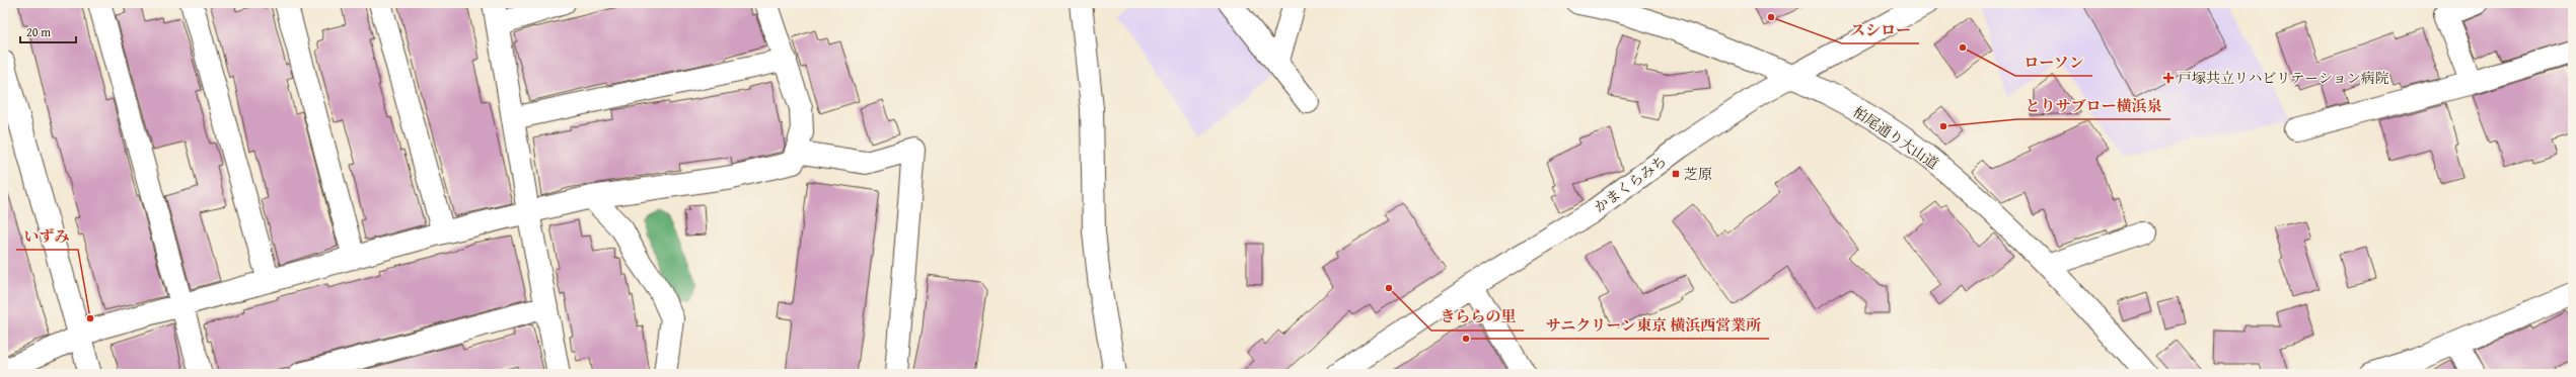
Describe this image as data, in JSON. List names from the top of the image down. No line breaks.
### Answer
{"streets":{"street":["柏尾通り大山道","かまくらみち"]},"crossings":[["柏尾通り大山道","かまくらみち"]],"places":{"other":["スシロー","ローソン","とりサブロー横浜泉","きららの里","いずみ","サニクリーン東京 横浜西営業所"],"health":["戸塚共立リハビリテーション病院"],"transit":["芝原"]},"scale_bar":"20 m"}
